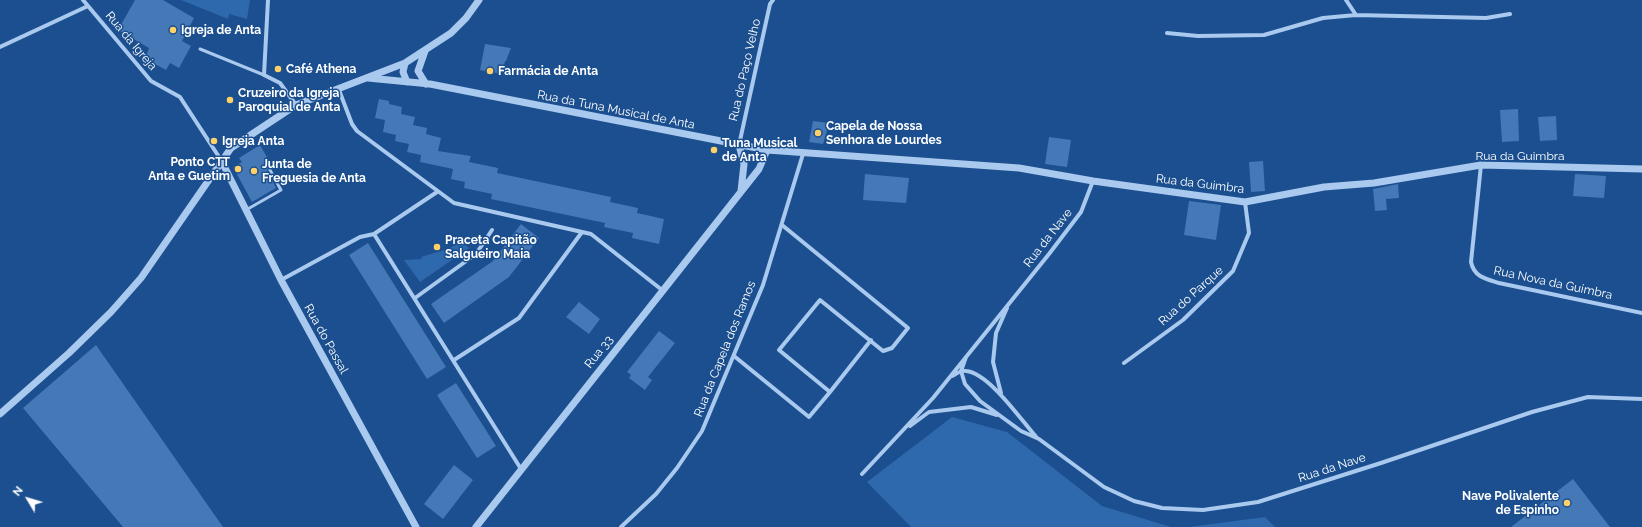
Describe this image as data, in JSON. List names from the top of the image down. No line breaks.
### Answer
{"streets":{"street":["Rua da Igreja","Rua do Paço Velho","Rua da Tuna Musical de Anta","Rua da Guimbra","Rua da Nave","Rua Nova da Guimbra","Rua do Parque","Rua do Passal","Rua da Capela dos Ramos","Rua 33"]},"crossings":[["Rua da Igreja","Rua do Passal"],["Rua do Paço Velho","Rua da Tuna Musical de Anta"],["Rua da Tuna Musical de Anta","Rua da Guimbra"],["Rua da Tuna Musical de Anta","Rua da Capela dos Ramos"],["Rua da Tuna Musical de Anta","Rua 33"],["Rua da Guimbra","Rua da Nave"],["Rua da Guimbra","Rua Nova da Guimbra"],["Rua da Guimbra","Rua do Parque"],["Rua da Guimbra","Rua da Capela dos Ramos"]],"places":["Igreja de Anta","Café Athena","Farmácia de Anta","Cruzeiro da Igreja Paroquial de Anta","Capela de Nossa Senhora de Lourdes","Igreja Anta","Tuna Musical de Anta","Ponto CTT Anta e Guetim","Junta de Freguesia de Anta","Praceta Capitão Salgueiro Maia","Nave Polivalente de Espinho"],"north":"top left"}
